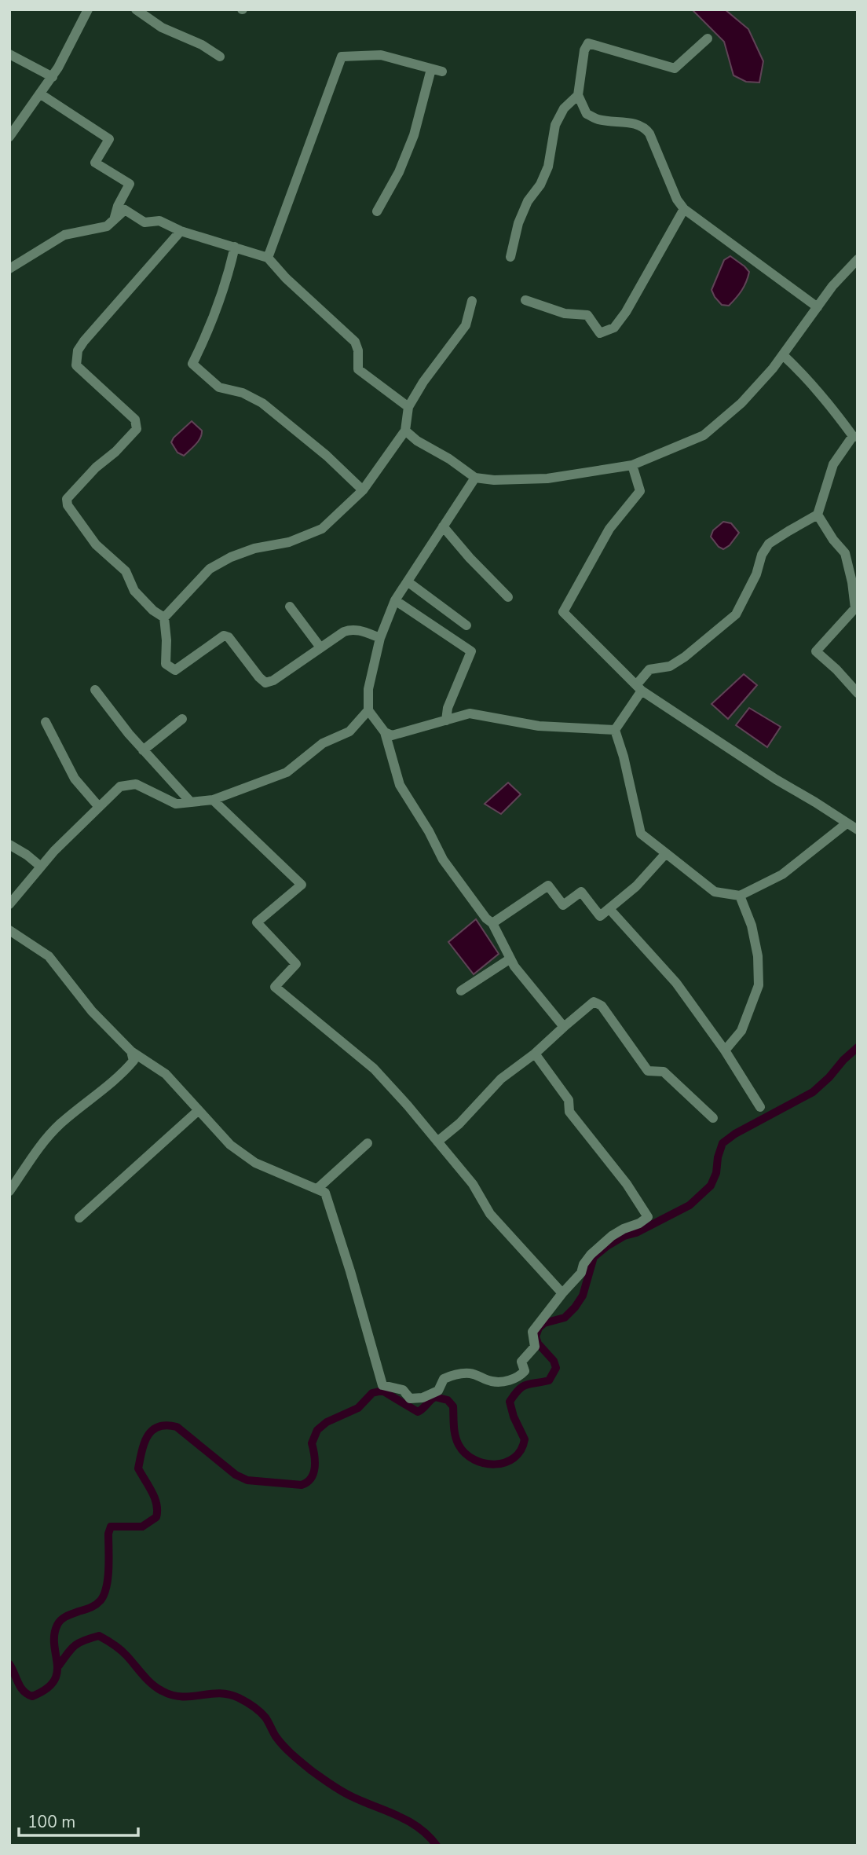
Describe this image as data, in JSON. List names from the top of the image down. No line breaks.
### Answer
{"scale_bar":"100 m"}
